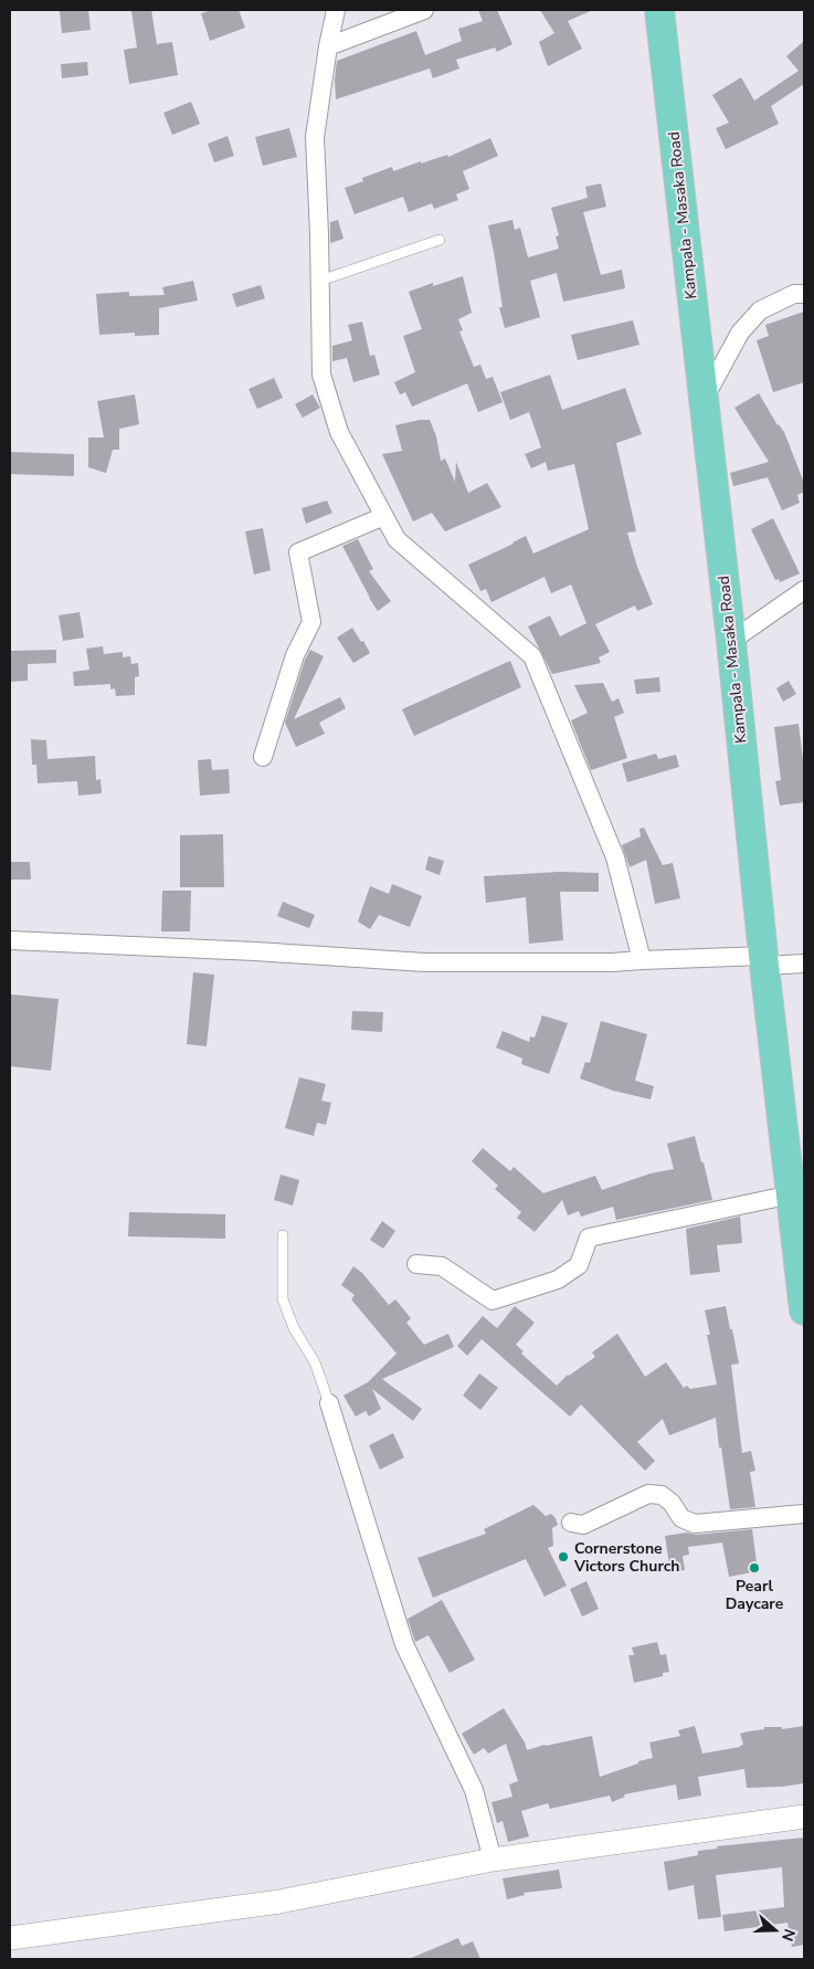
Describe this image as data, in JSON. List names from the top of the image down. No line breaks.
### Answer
{"streets":{"main road":["Kampala - Masaka Road"]},"places":["Cornerstone Victors Church","Pearl Daycare"],"north":"right"}
